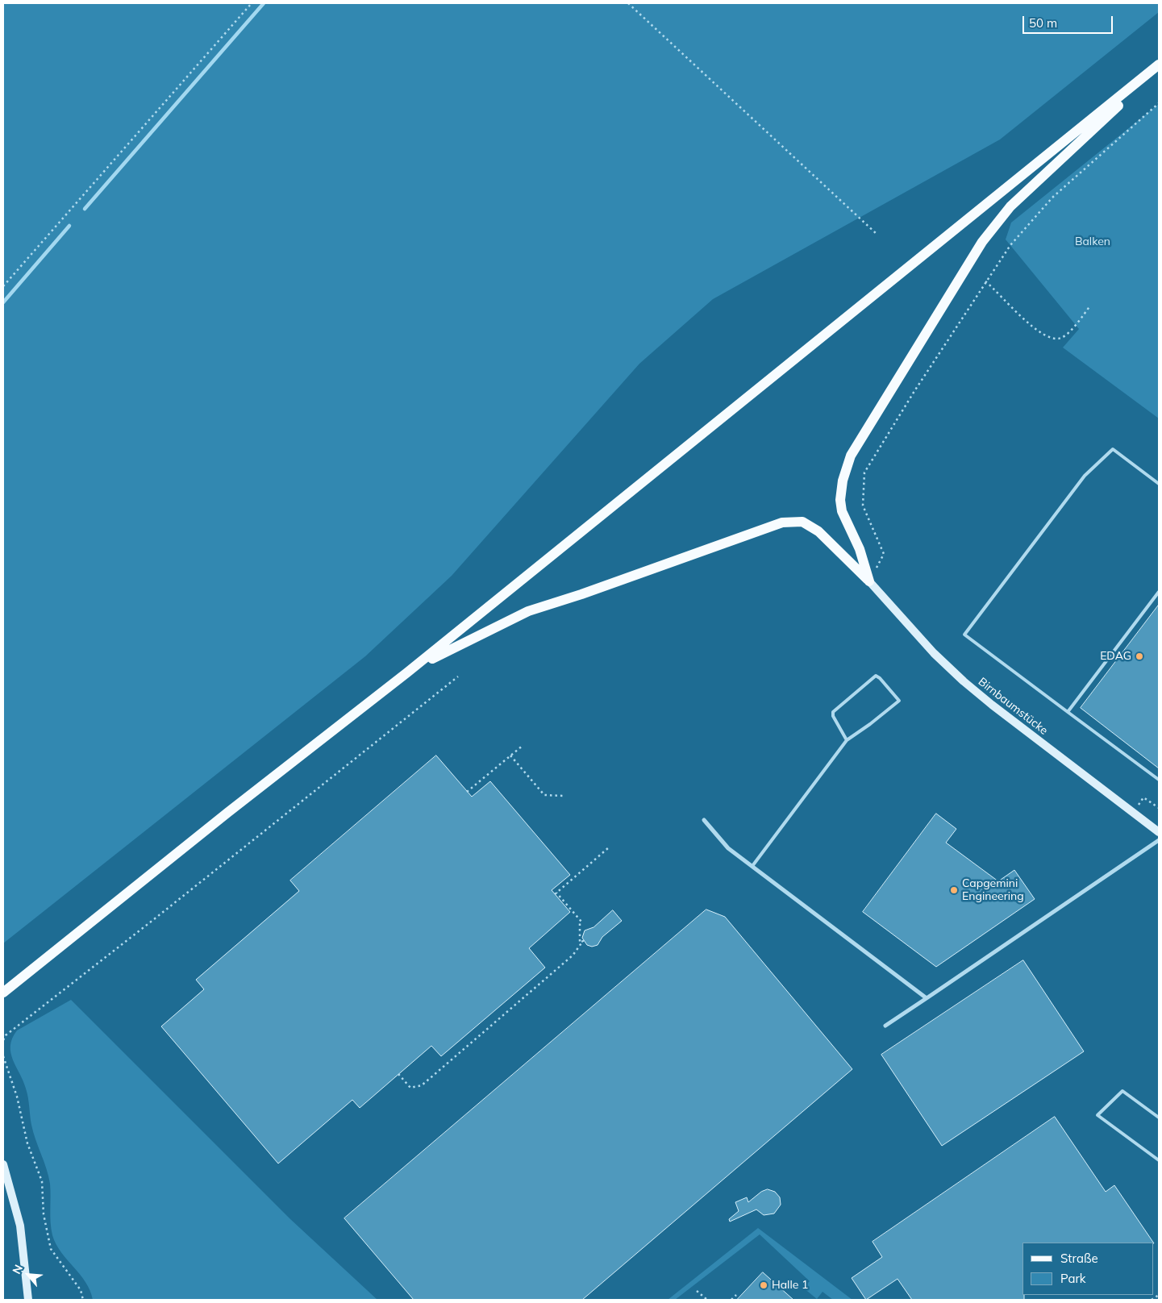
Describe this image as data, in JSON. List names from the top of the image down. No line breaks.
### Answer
{"streets":{"street":["Birnbaumstücke"]},"parks":["Balken"],"places":["EDAG","Capgemini Engineering","Halle 1"],"legend":["Straße","Park"],"scale_bar":"50 m","north":"top left"}
